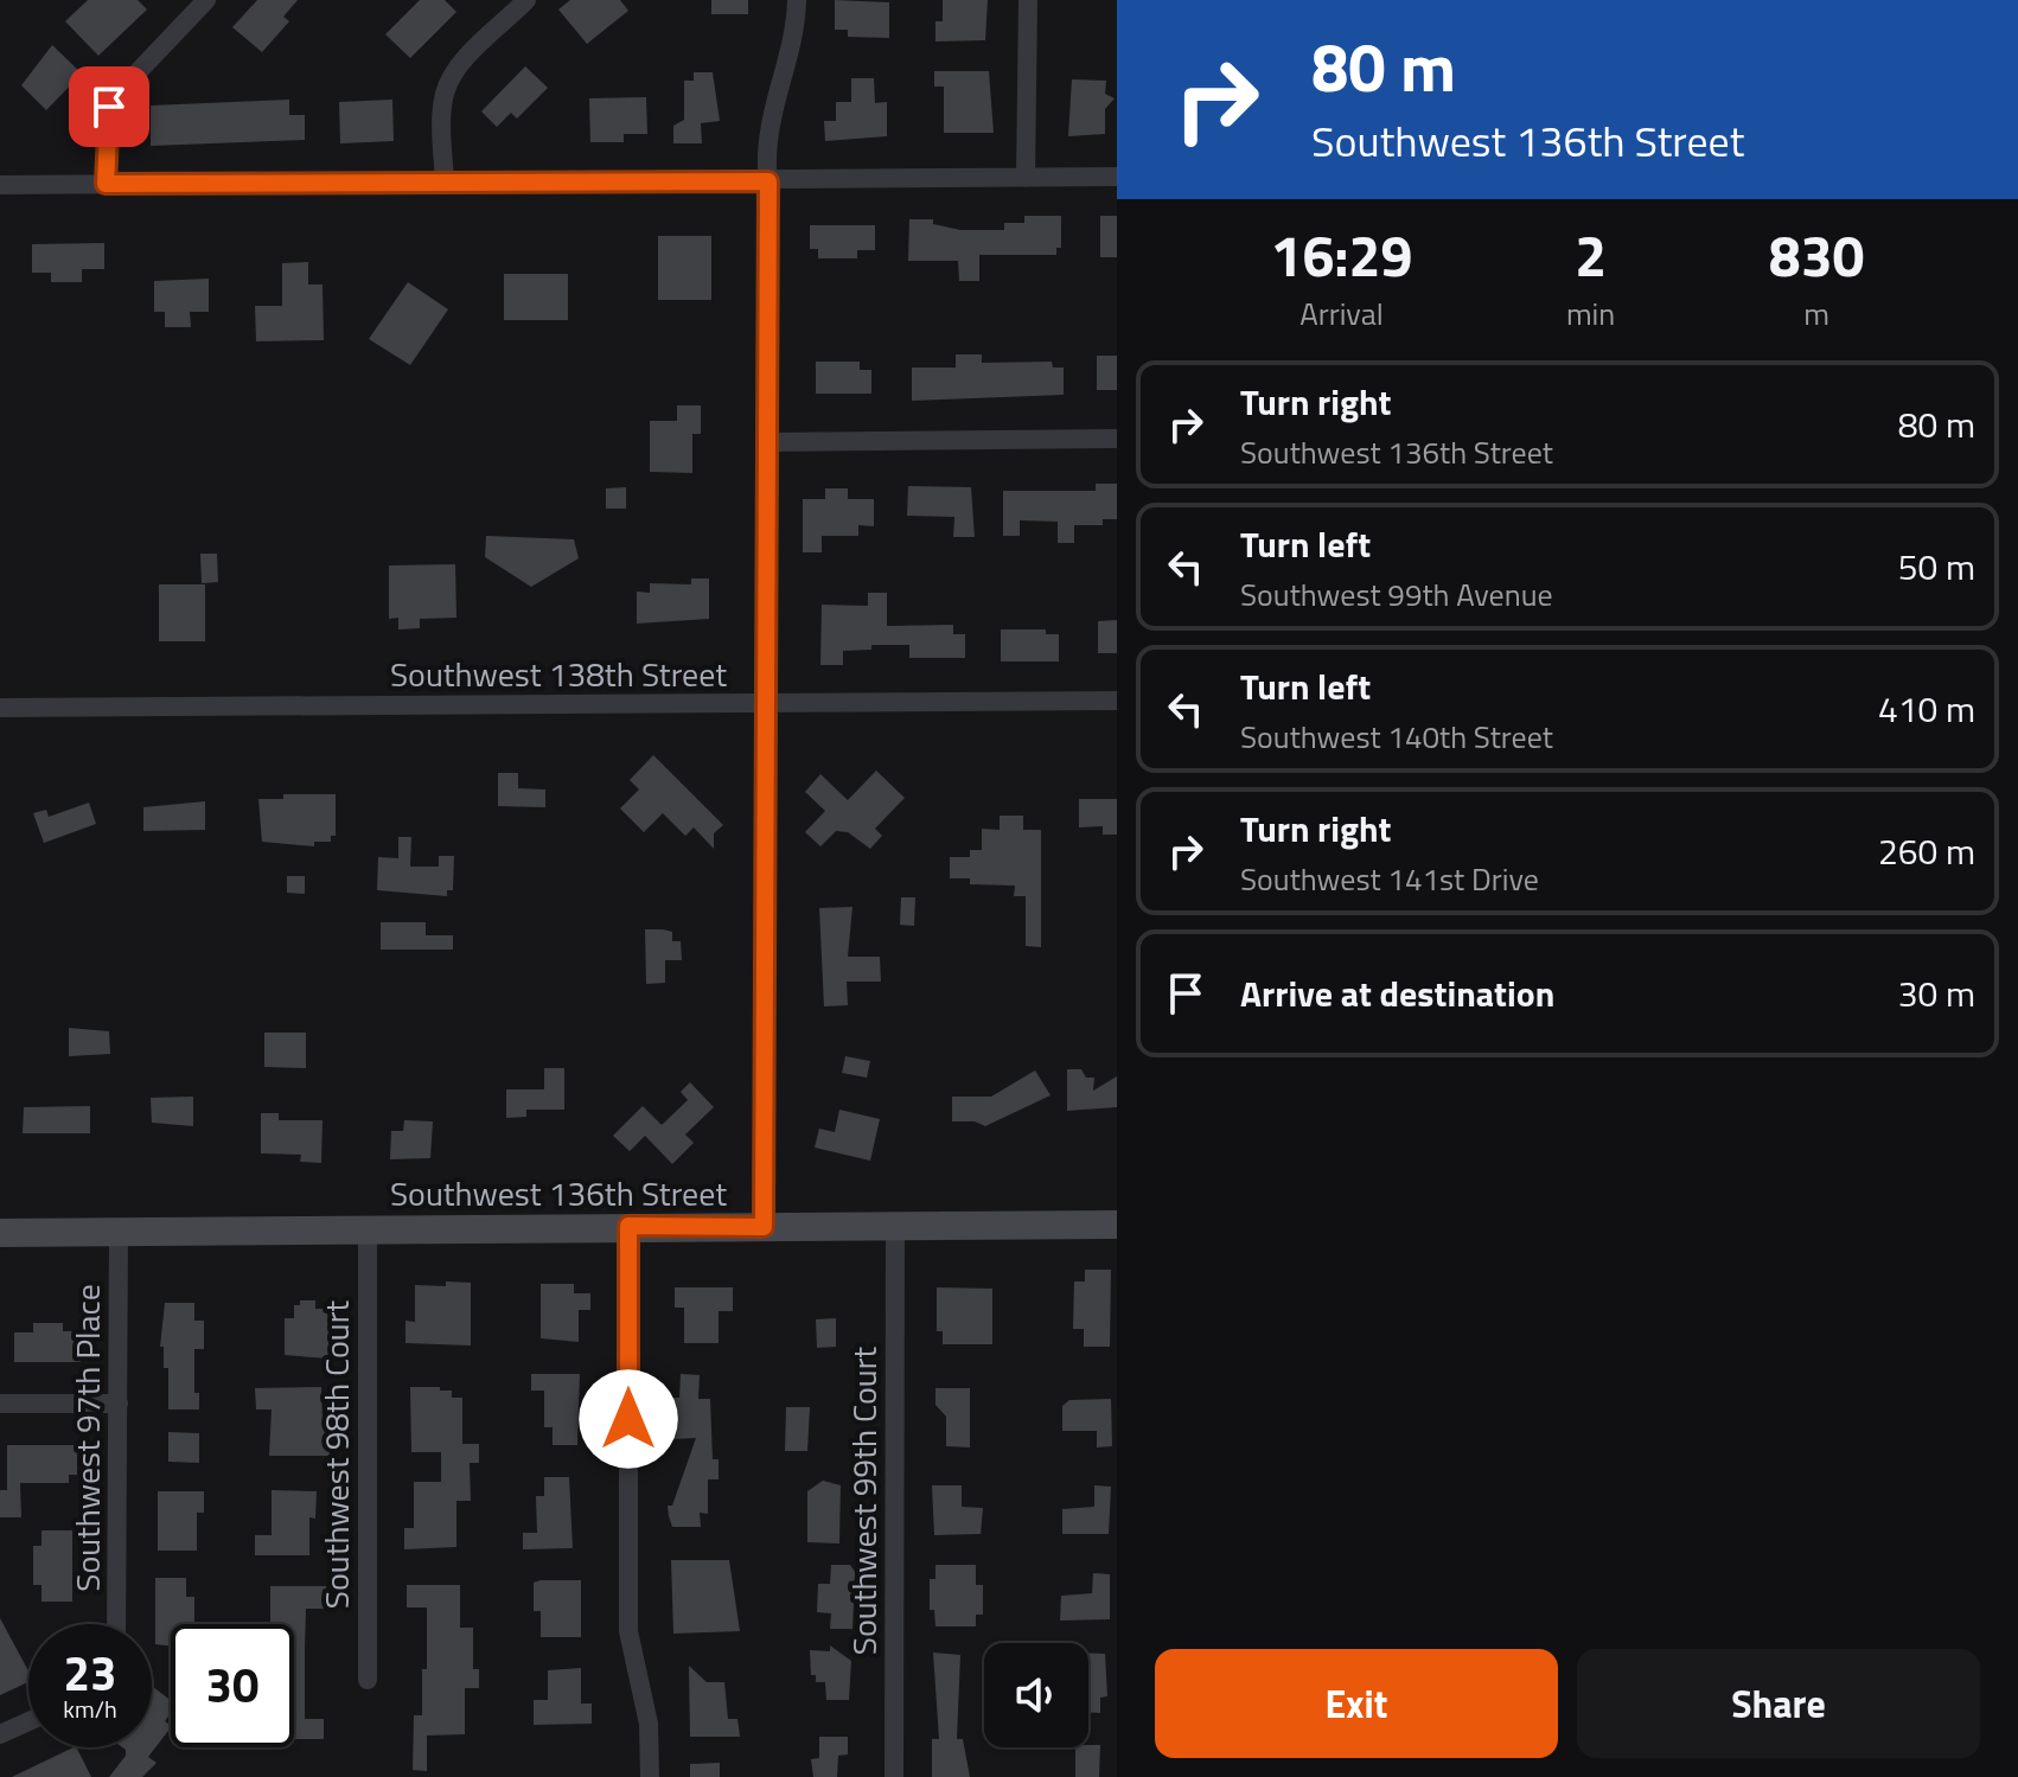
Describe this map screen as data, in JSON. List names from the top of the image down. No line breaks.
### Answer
{"streets":{"street":["Southwest 138th Street","Southwest 136th Street","Southwest 97th Place","Southwest 98th Court","Southwest 99th Court"]},"crossings":[["Southwest 136th Street","Southwest 97th Place"],["Southwest 136th Street","Southwest 98th Court"],["Southwest 136th Street","Southwest 99th Court"]],"page":{"turn":["80 m","Southwest 136th Street"],"eta":["16:29","Arrival","2","min","830","m"],"list":[{"name":"Turn right","note":"Southwest 136th Street","value":"80 m"},{"name":"Turn left","note":"Southwest 99th Avenue","value":"50 m"},{"name":"Turn left","note":"Southwest 140th Street","value":"410 m"},{"name":"Turn right","note":"Southwest 141st Drive","value":"260 m"},{"name":"Arrive at destination","value":"30 m"}],"speed":"23 km/h","limit":"30","buttons":["Exit","Share"]}}
